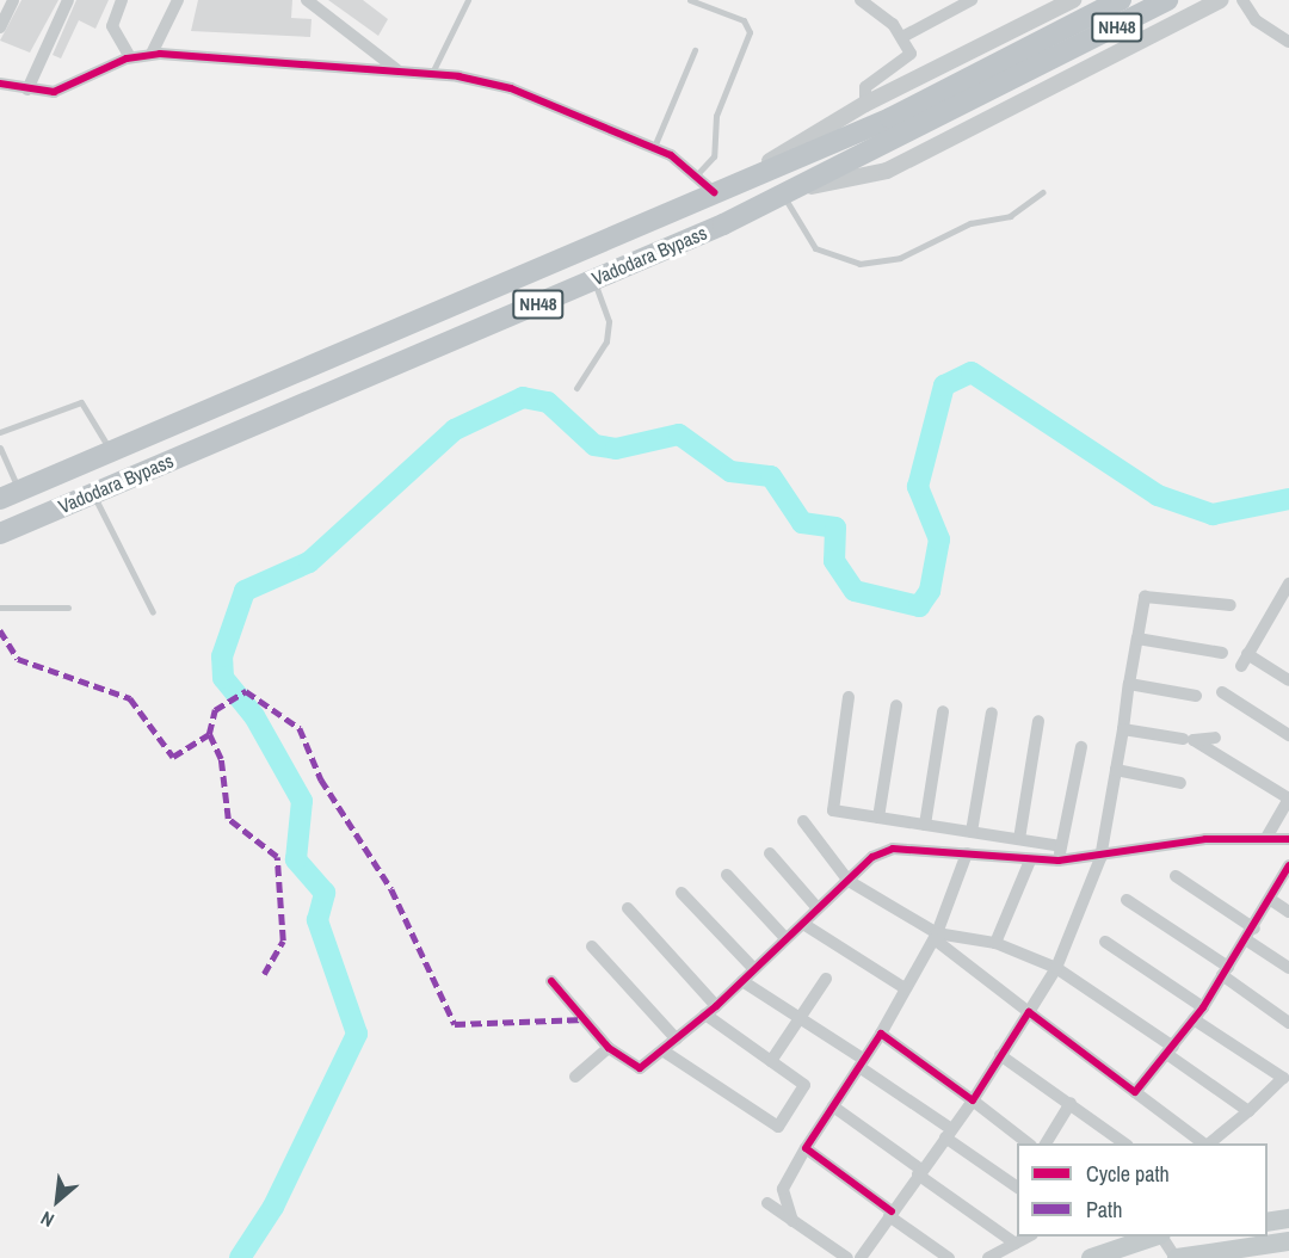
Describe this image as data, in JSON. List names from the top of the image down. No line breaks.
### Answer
{"streets":{"highway":["NH48","Vadodara Bypass"]},"legend":["Cycle path","Path"],"north":"bottom left"}
